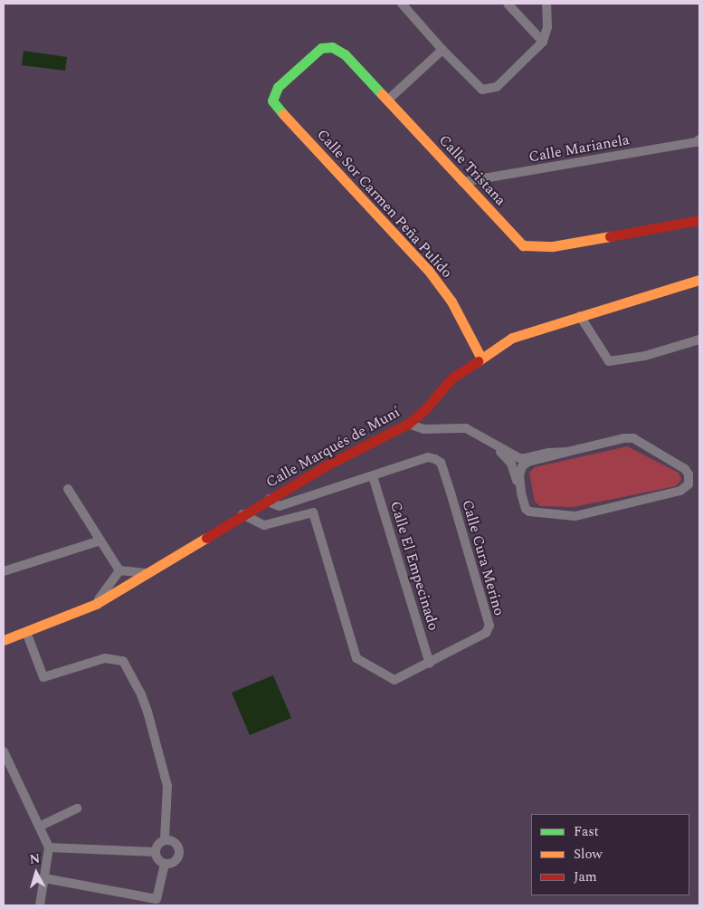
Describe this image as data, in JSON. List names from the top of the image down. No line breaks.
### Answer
{"streets":{"street":["Calle Marianela","Calle Tristana","Calle Sor Carmen Peña Pulido","Calle Marqués de Muní","Calle Cura Merino","Calle El Empecinado"]},"crossings":[["Calle Marianela","Calle Tristana"],["Calle Tristana","Calle Sor Carmen Peña Pulido"],["Calle Sor Carmen Peña Pulido","Calle Marqués de Muní"],["Calle Marqués de Muní","Calle Cura Merino"],["Calle Cura Merino","Calle El Empecinado"]],"legend":["Fast","Slow","Jam"],"north":"top"}
